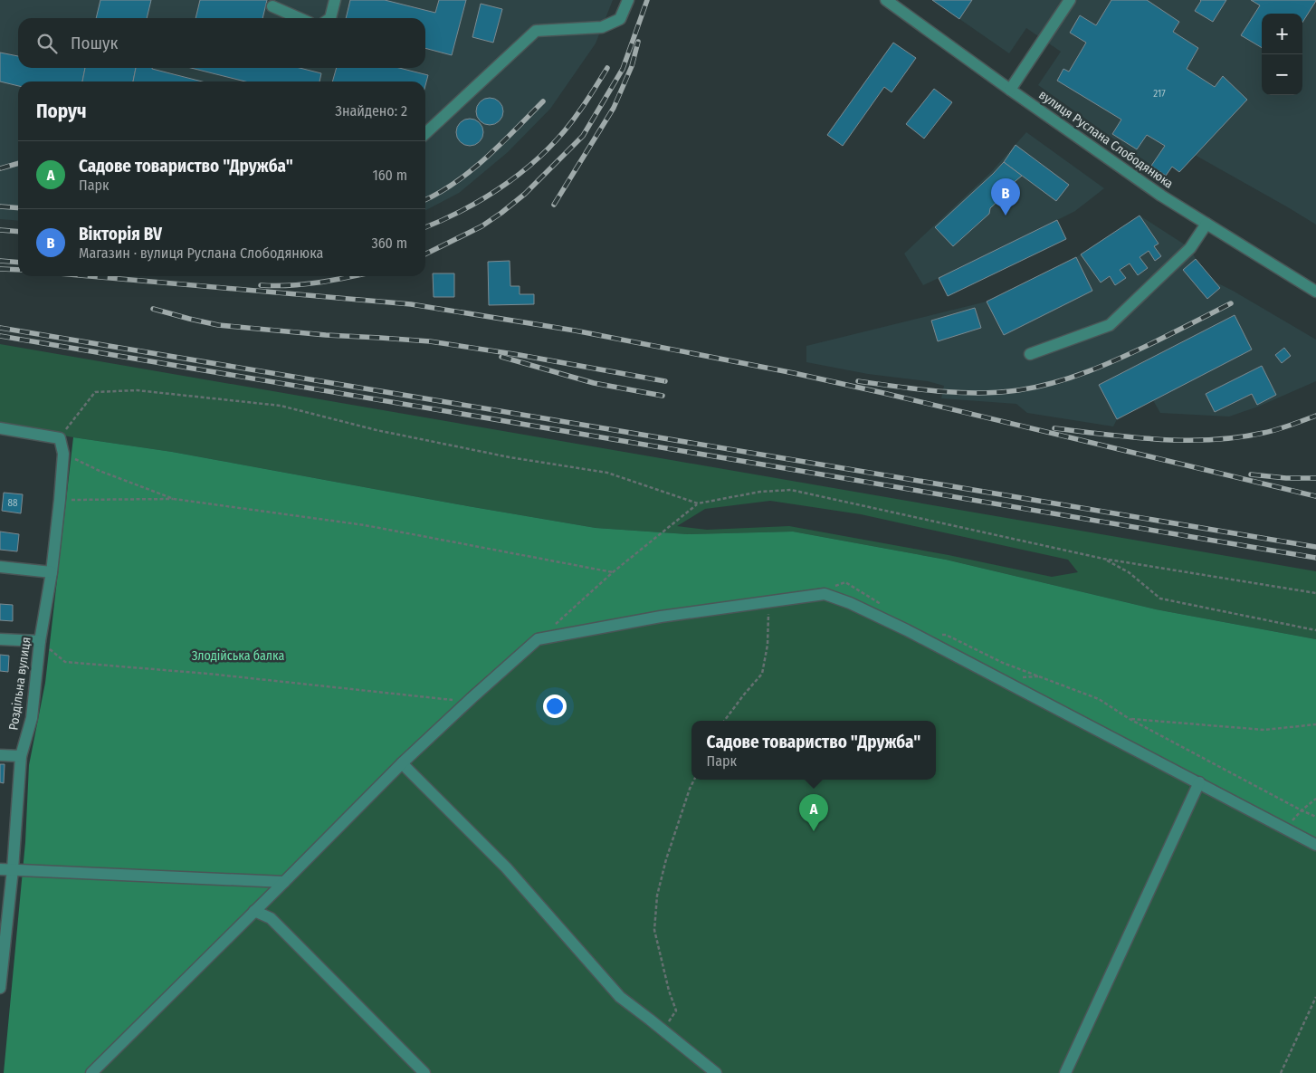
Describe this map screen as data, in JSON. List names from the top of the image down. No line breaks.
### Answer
{"streets":{"street":["вулиця Руслана Слободянюка","Роздільна вулиця"]},"parks":["Злодійська балка"],"house_numbers":["217","88"],"page":{"map_buttons":["+","−"],"search":"Пошук","heading":["Поруч","Знайдено: 2"],"list":[{"mark":"A","name":"Садове товариство \"Дружба\"","note":"Парк","value":"160 m"},{"mark":"B","name":"Вікторія BV","note":"Магазин · вулиця Руслана Слободянюка","value":"360 m"}],"pins":["B","A"],"popup":["Садове товариство \"Дружба\"","Парк"]}}
